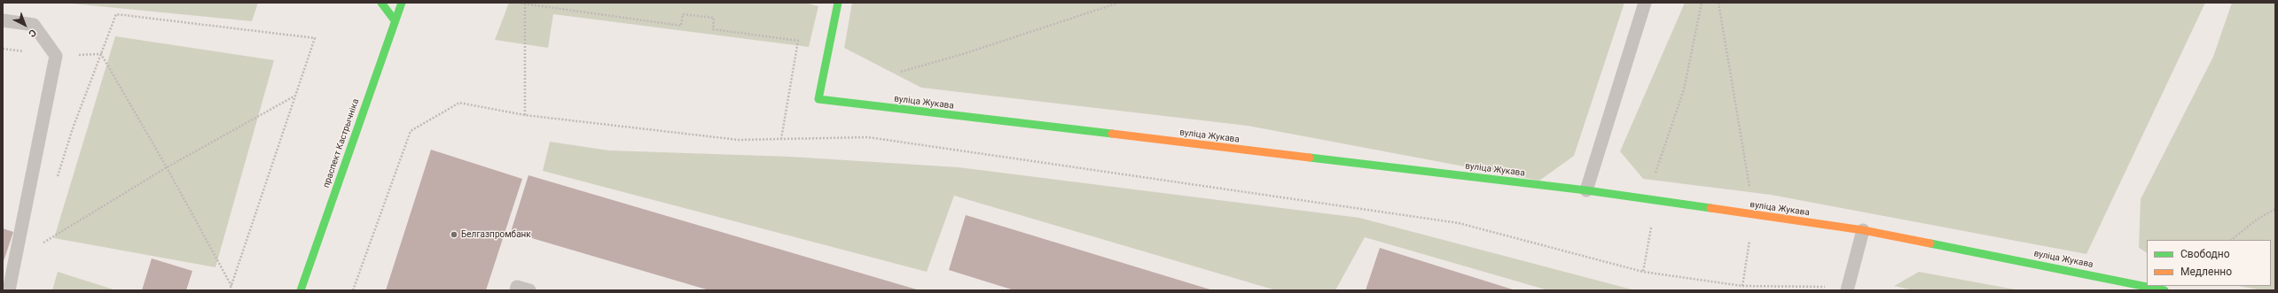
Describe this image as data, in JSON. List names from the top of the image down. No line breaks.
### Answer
{"streets":{"street":["вуліца Жукава","праспект Кастрычніка"]},"places":["Белгазпромбанк"],"legend":["Свободно","Медленно"],"north":"bottom right"}
